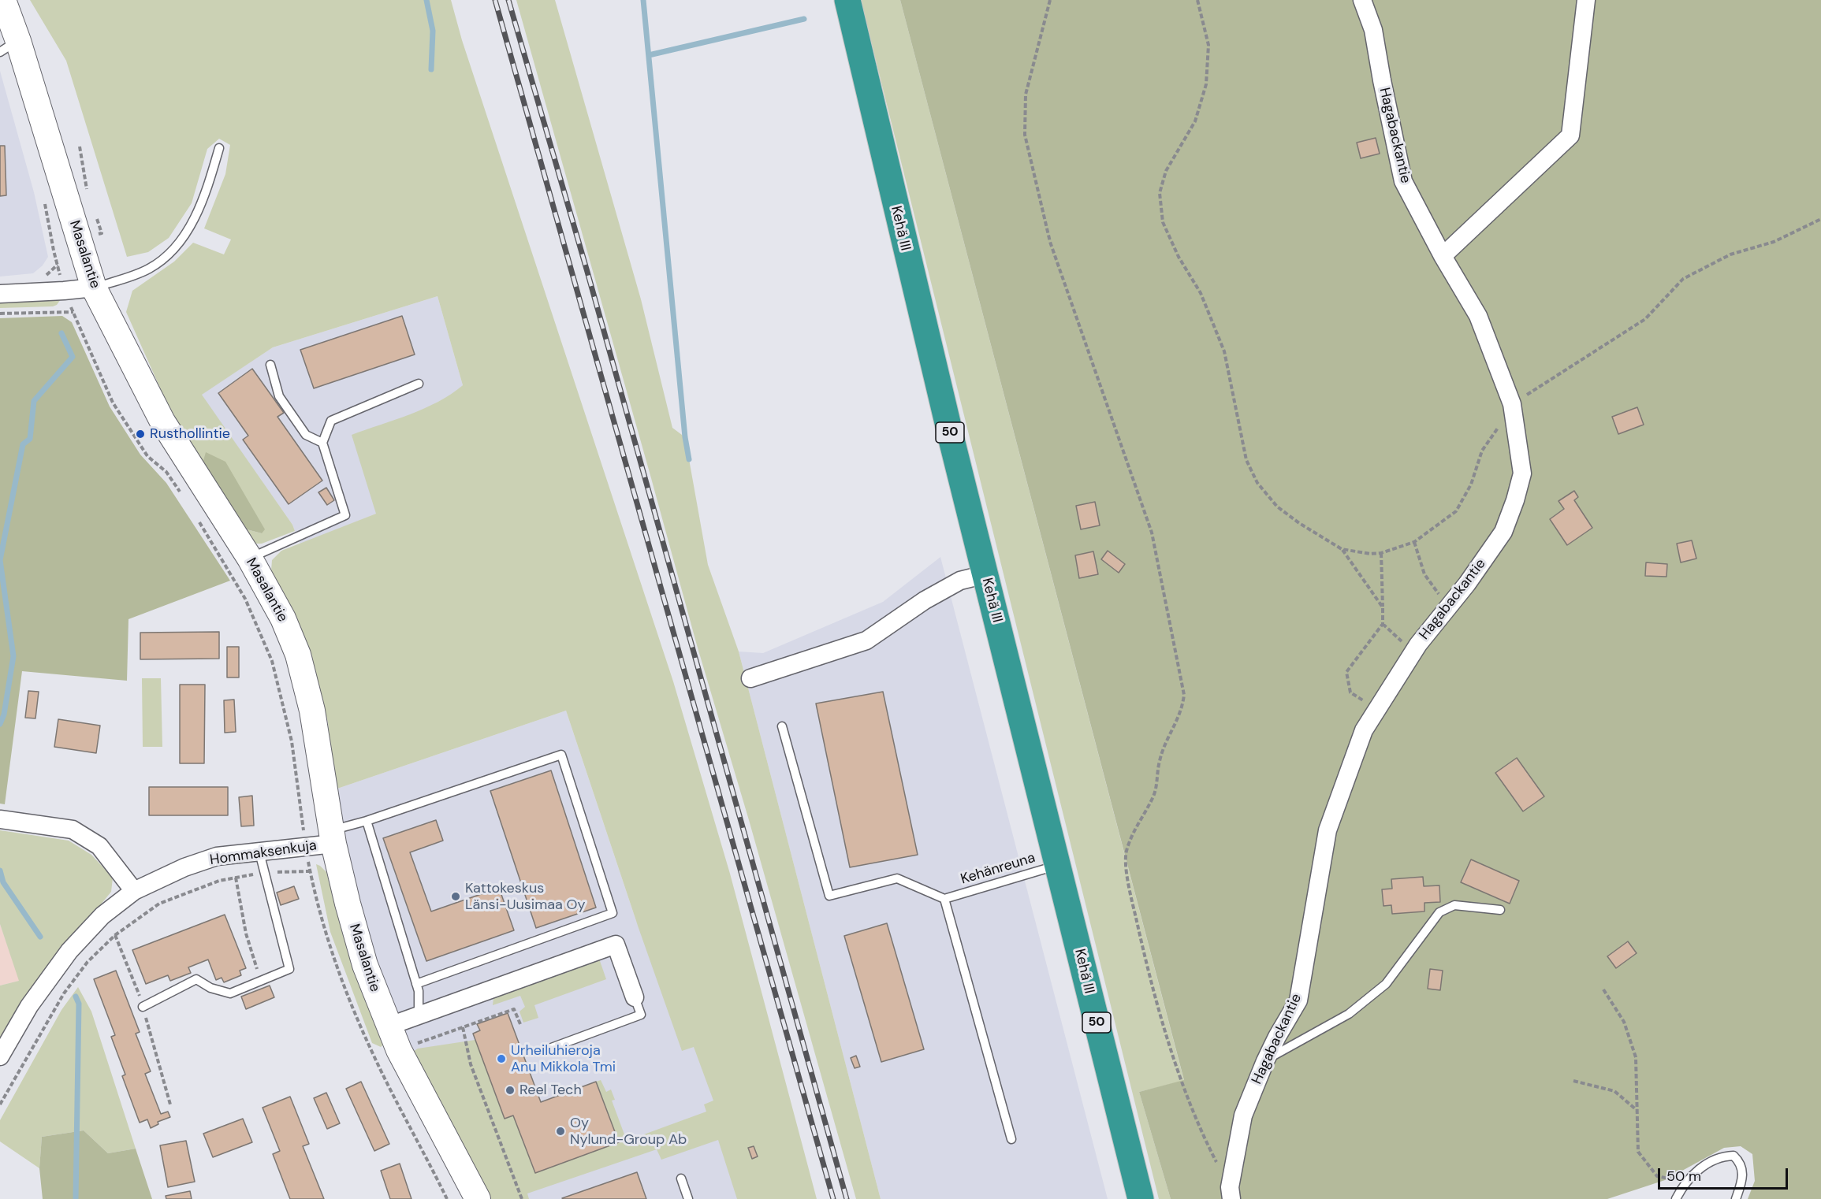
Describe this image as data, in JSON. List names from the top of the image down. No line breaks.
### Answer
{"streets":{"highway":["Kehä III","50"],"street":["Hagabackantie","Masalantie","Hommaksenkuja"],"lane":["Kehänreuna"]},"crossings":[["Kehä III","Kehänreuna"],["Masalantie","Hommaksenkuja"]],"places":["Rusthollintie","Kattokeskus Länsi-Uusimaa Oy","Urheiluhieroja Anu Mikkola Tmi","Reel Tech","Oy Nylund-Group Ab"],"scale_bar":"50 m"}
